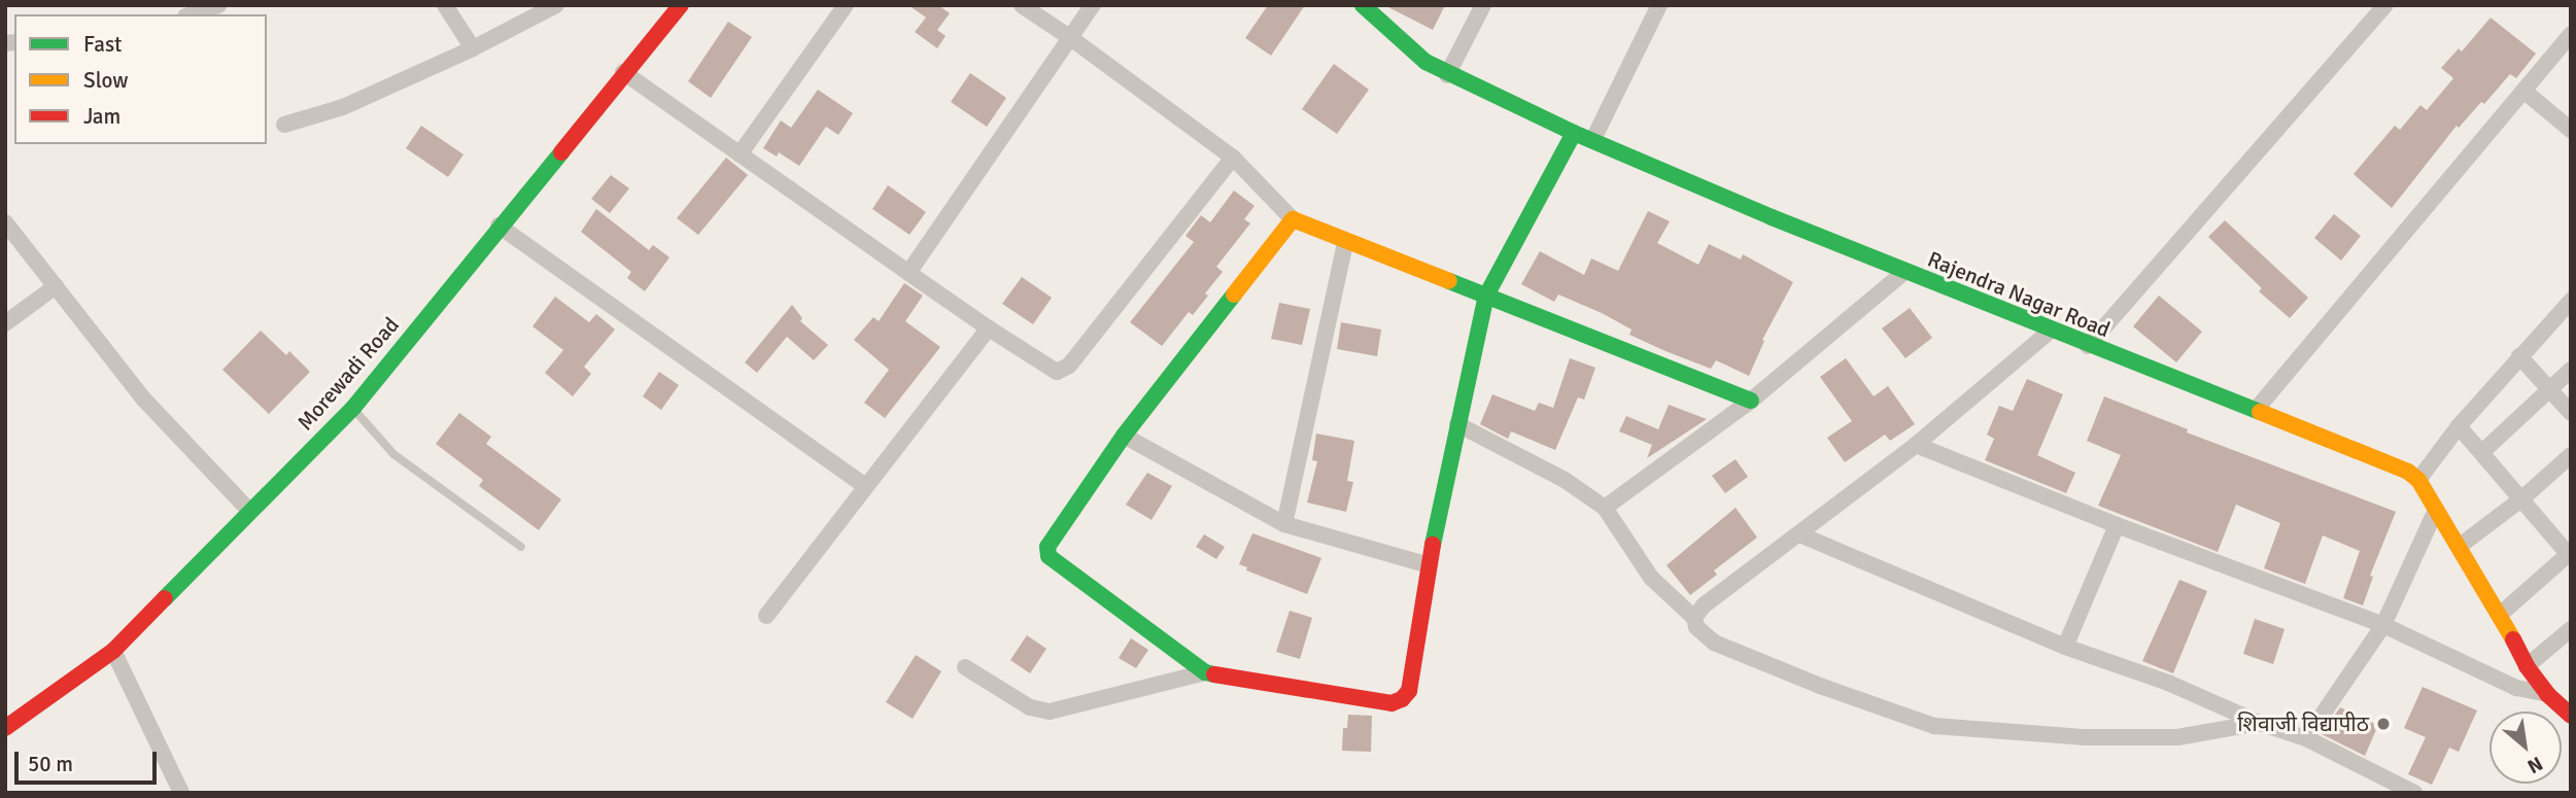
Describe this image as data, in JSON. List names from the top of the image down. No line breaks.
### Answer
{"streets":{"street":["Rajendra Nagar Road","Morewadi Road"]},"places":["शिवाजी विद्यापीठ"],"legend":["Fast","Slow","Jam"],"scale_bar":"50 m","north":"bottom right"}
